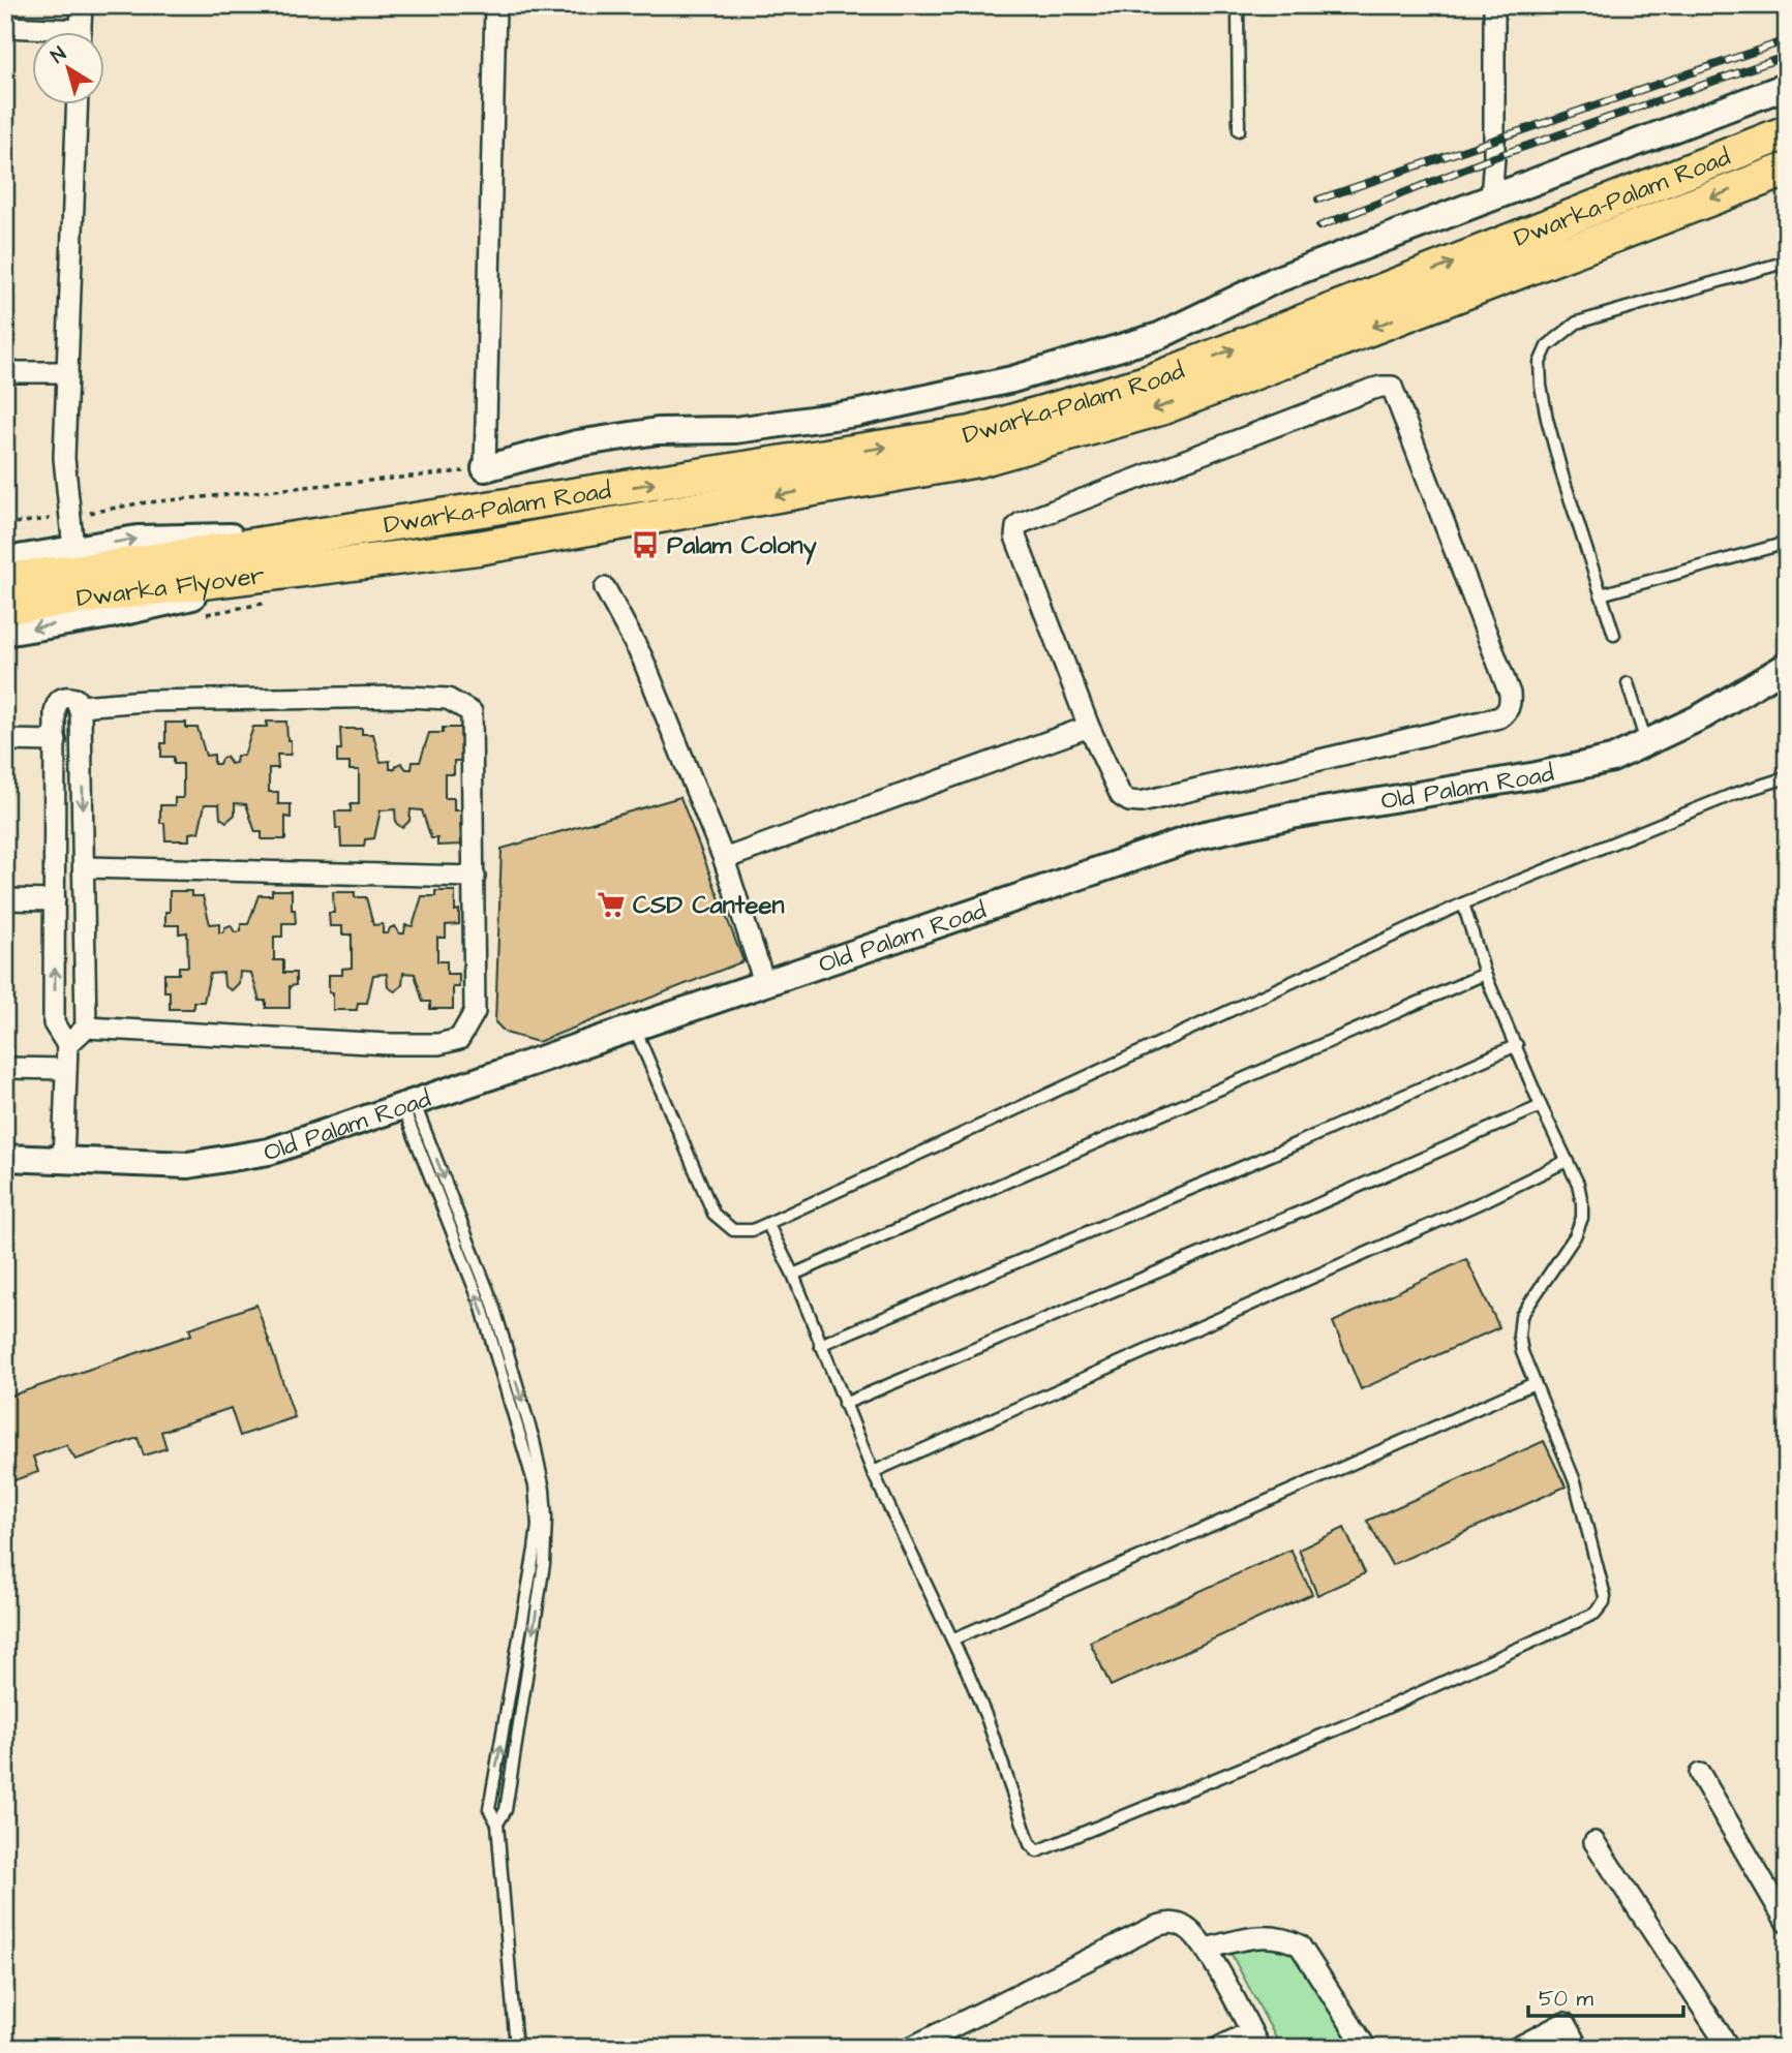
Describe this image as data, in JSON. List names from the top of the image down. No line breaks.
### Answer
{"streets":{"main road":["Dwarka-Palam Road","Dwarka Flyover"],"street":["Old Palam Road"]},"crossings":[["Dwarka-Palam Road","Dwarka Flyover"]],"places":{"bus stop":["Palam Colony"],"supermarket":["CSD Canteen"]},"scale_bar":"50 m","north":"top left"}
